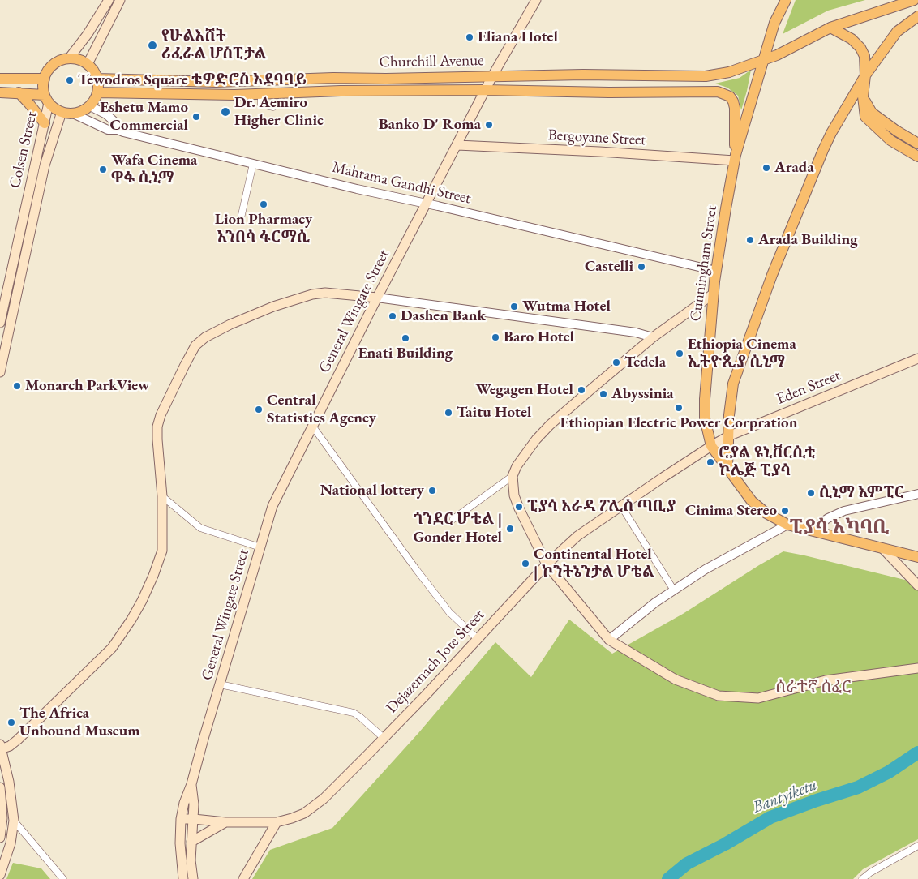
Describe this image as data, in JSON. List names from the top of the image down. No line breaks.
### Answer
{"streets":{"main road":["Churchill Avenue","Bergoyane Street","Colsen Street","Cunningham Street","General Wingate Street","Eden Street","Dejazemach Jote Street"],"street":["Mahtama Gandhi Street"]},"crossings":[["Churchill Avenue","Colsen Street"],["Churchill Avenue","Mahtama Gandhi Street"],["Churchill Avenue","Cunningham Street"],["Churchill Avenue","General Wingate Street"],["Bergoyane Street","Cunningham Street"],["Bergoyane Street","General Wingate Street"],["Colsen Street","Mahtama Gandhi Street"],["Mahtama Gandhi Street","Cunningham Street"],["Mahtama Gandhi Street","General Wingate Street"],["Cunningham Street","Eden Street"],["General Wingate Street","Dejazemach Jote Street"],["Eden Street","Dejazemach Jote Street"]],"districts":["ፒያሳ አካባቢ","ሰራተኛ ሰፈር"],"water":["Bantyiketu"],"places":["Eliana Hotel","የሁልእሸት ሪፈራል ሆስፒታል","Tewodros Square ቴዎድሮስ አደባባይ","Dr. Aemiro Higher Clinic","Eshetu Mamo Commercial","Banko D' Roma","Arada","Wafa Cinema ዋፋ ሲኒማ","Lion Pharmacy አንበሳ ፋርማሲ","Arada Building","Castelli","Wutma Hotel","Dashen Bank","Baro Hotel","Enati Building","Ethiopia Cinema ኢትዮጲያ ሲኒማ","Tedela","Monarch ParkView","Wegagen Hotel","Abyssinia","Ethiopian Electric Power Corpration","Central Statistics Agency","Taitu Hotel","ሮያል ዩኒቨርሲቲ ኮሌጅ ፒያሳ","National lottery","ሲኒማ አምፒር","ፒያሳ አራዳ ፖሊስ ጣቢያ","Cinima Stereo","ጎንደር ሆቴል | Gonder Hotel","Continental Hotel | ኮንትኔንታል ሆቴል","The Africa Unbound Museum"]}
